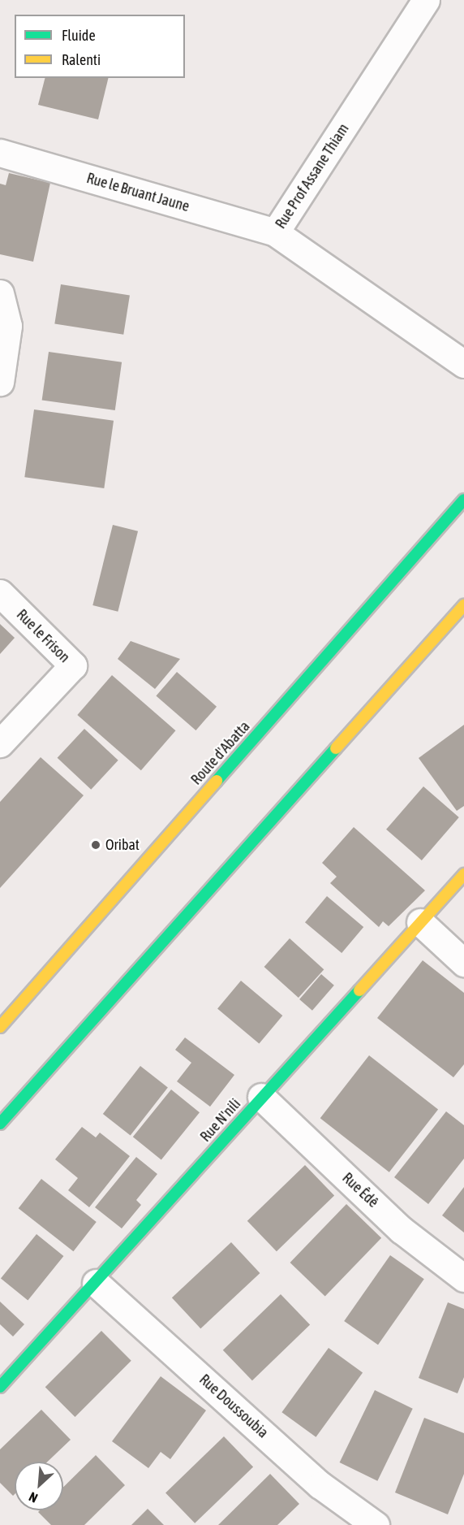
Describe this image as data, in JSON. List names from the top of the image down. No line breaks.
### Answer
{"streets":{"street":["Rue Prof Assane Thiam","Rue le Bruant Jaune","Rue le Frison","Route d'Abatta","Rue N'nili","Rue Êdê","Rue Doussoubia"]},"crossings":[["Rue Prof Assane Thiam","Rue le Bruant Jaune"],["Rue N'nili","Rue Êdê"],["Rue N'nili","Rue Doussoubia"]],"places":["Oribat"],"legend":["Fluide","Ralenti"],"north":"bottom left"}
